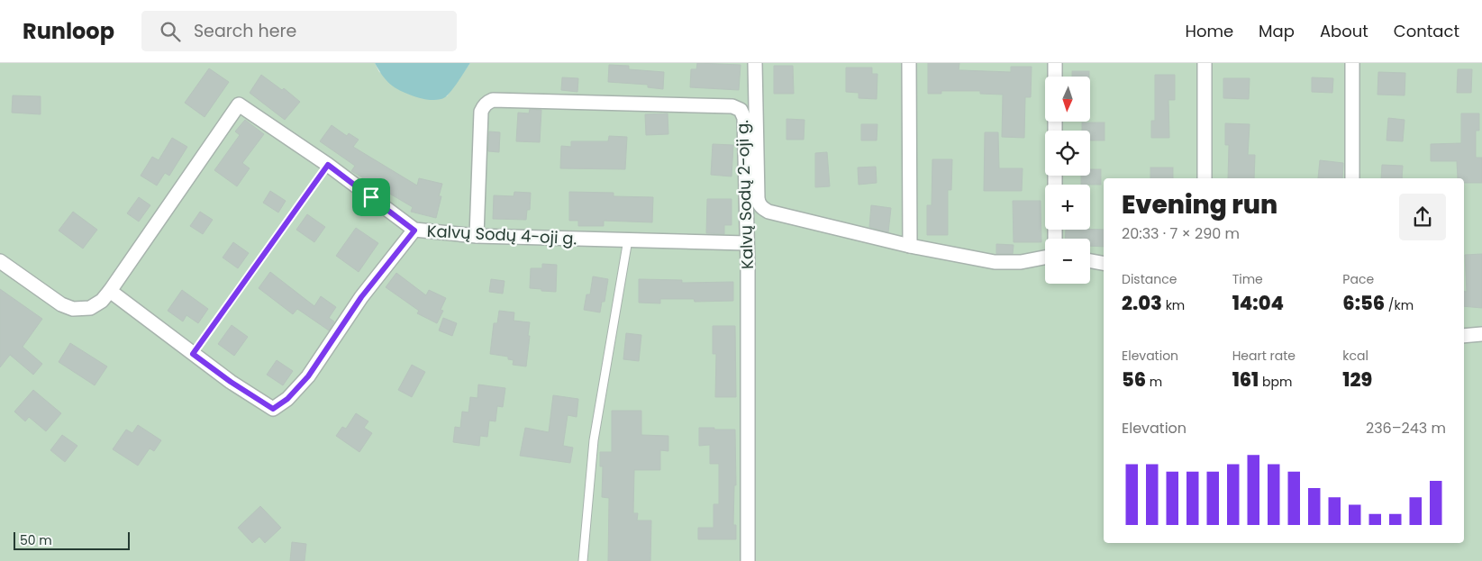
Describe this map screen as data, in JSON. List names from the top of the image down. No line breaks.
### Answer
{"streets":{"street":["Kalvų Sodų 2-oji g.","Kalvų Sodų 4-oji g."]},"crossings":[["Kalvų Sodų 2-oji g.","Kalvų Sodų 4-oji g."]],"scale_bar":"50 m","north":"bottom","page":{"header":"Runloop","search":"Search here","nav":["Home","Map","About","Contact"],"map_buttons":["+","−"],"heading":["Evening run","20:33 · 7 × 290 m"],"stats":[["Distance","2.03 km"],["Time","14:04"],["Pace","6:56 /km"],["Elevation","56 m"],["Heart rate","161 bpm"],["kcal","129"]],"chart":["Elevation","236–243 m"],"scale":"50 m"}}
